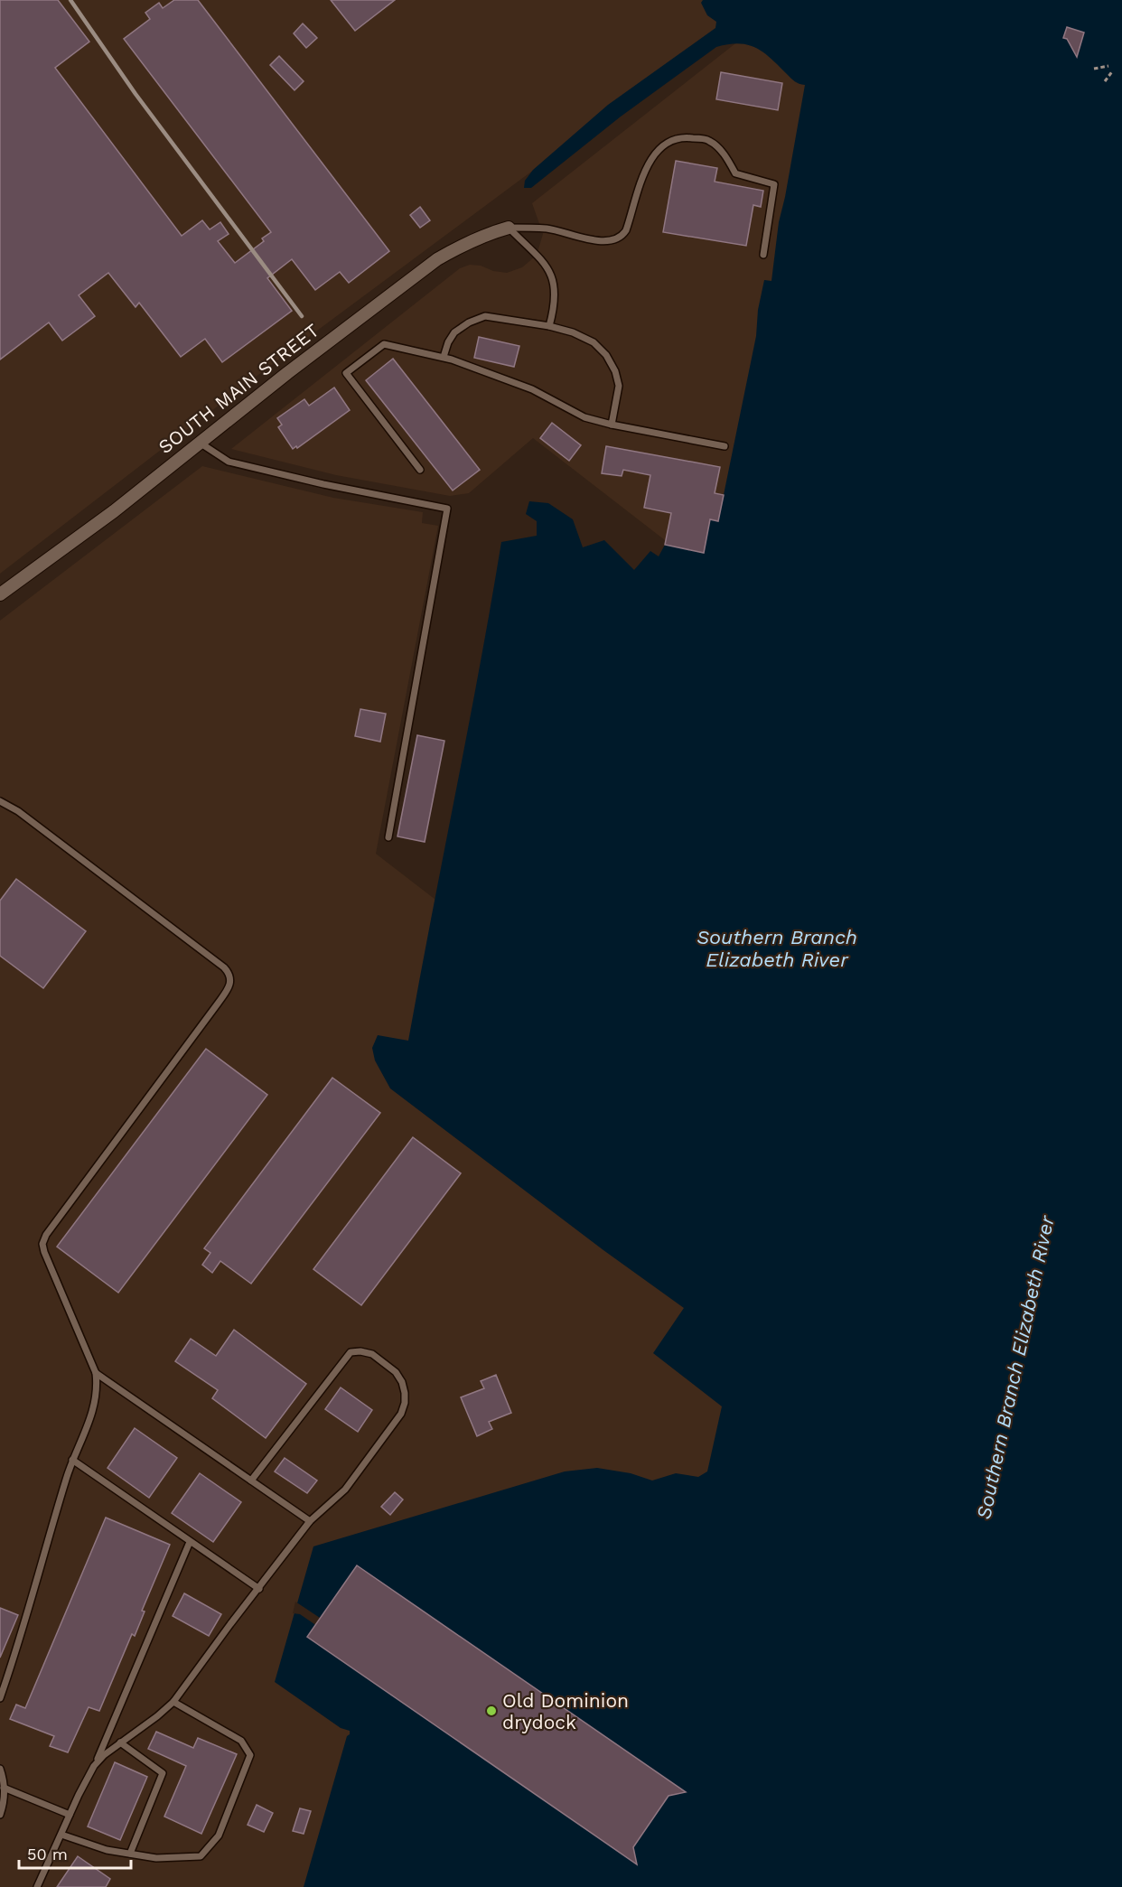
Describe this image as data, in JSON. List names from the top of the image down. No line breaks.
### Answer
{"streets":{"street":["SOUTH MAIN STREET"]},"water":["Southern Branch Elizabeth River"],"places":["Old Dominion drydock"],"scale_bar":"50 m"}
